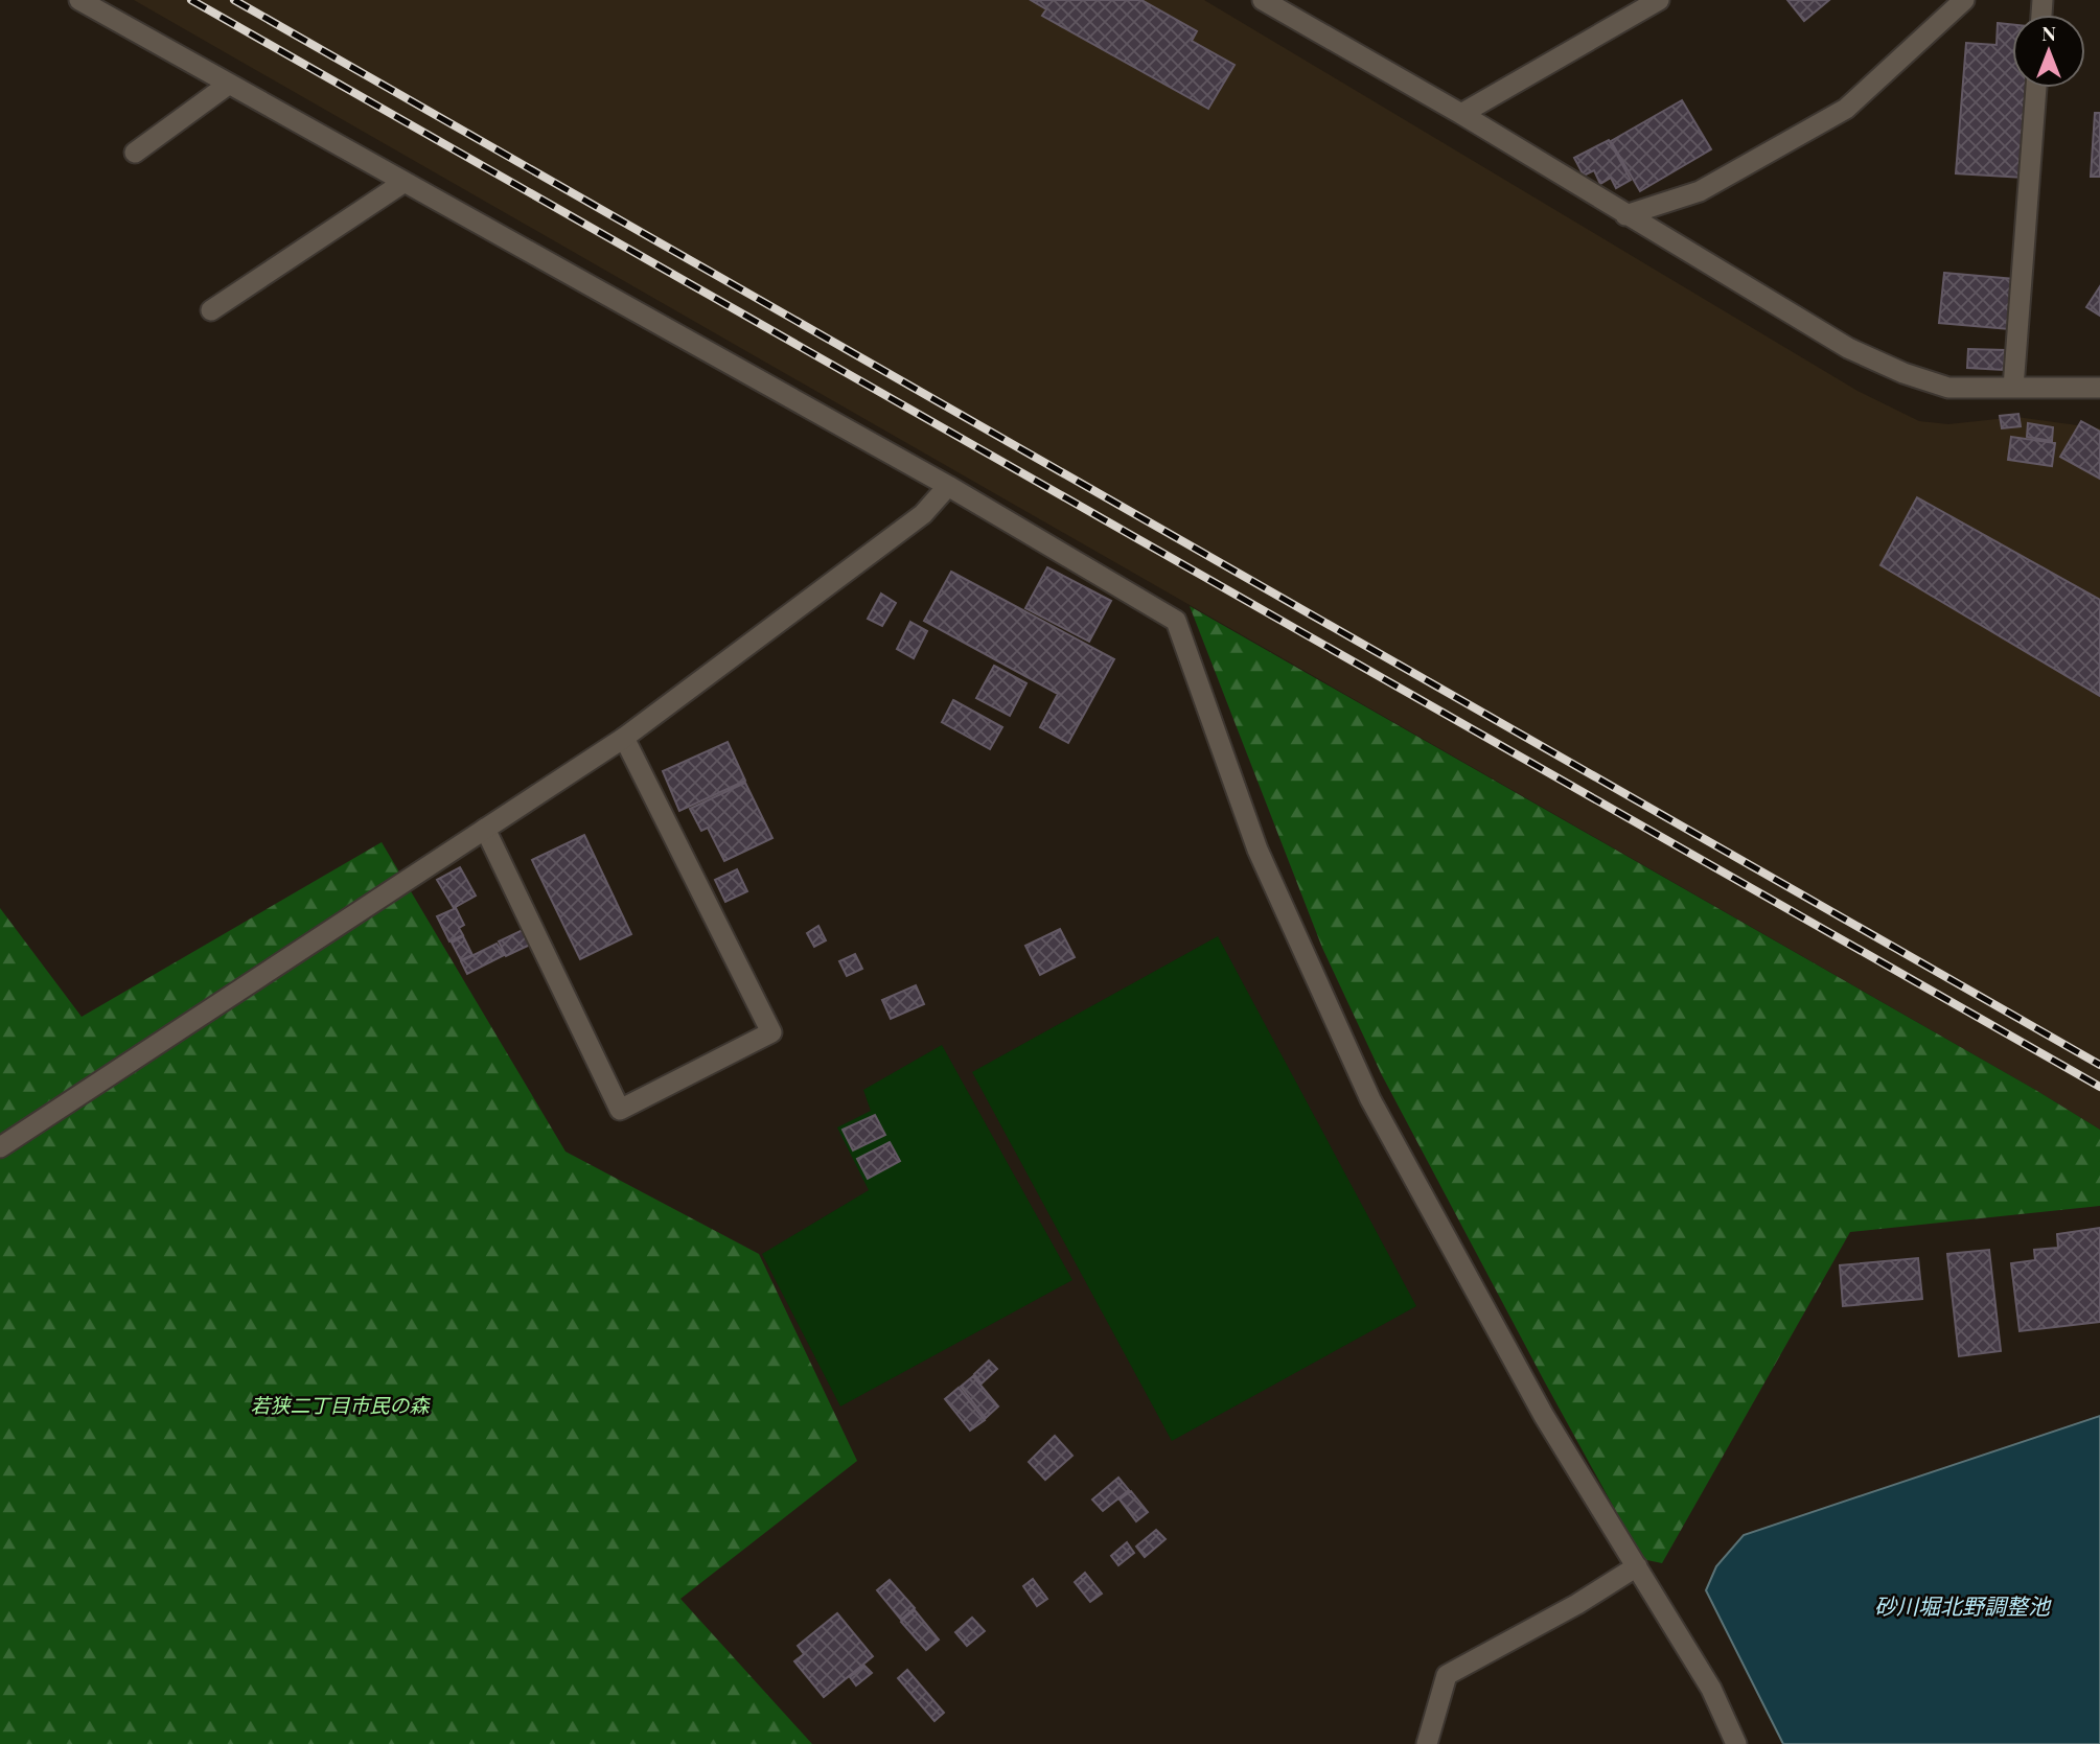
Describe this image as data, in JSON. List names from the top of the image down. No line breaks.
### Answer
{"water":["砂川堀北野調整池"],"parks":["若狭二丁目市民の森"],"north":"top"}
